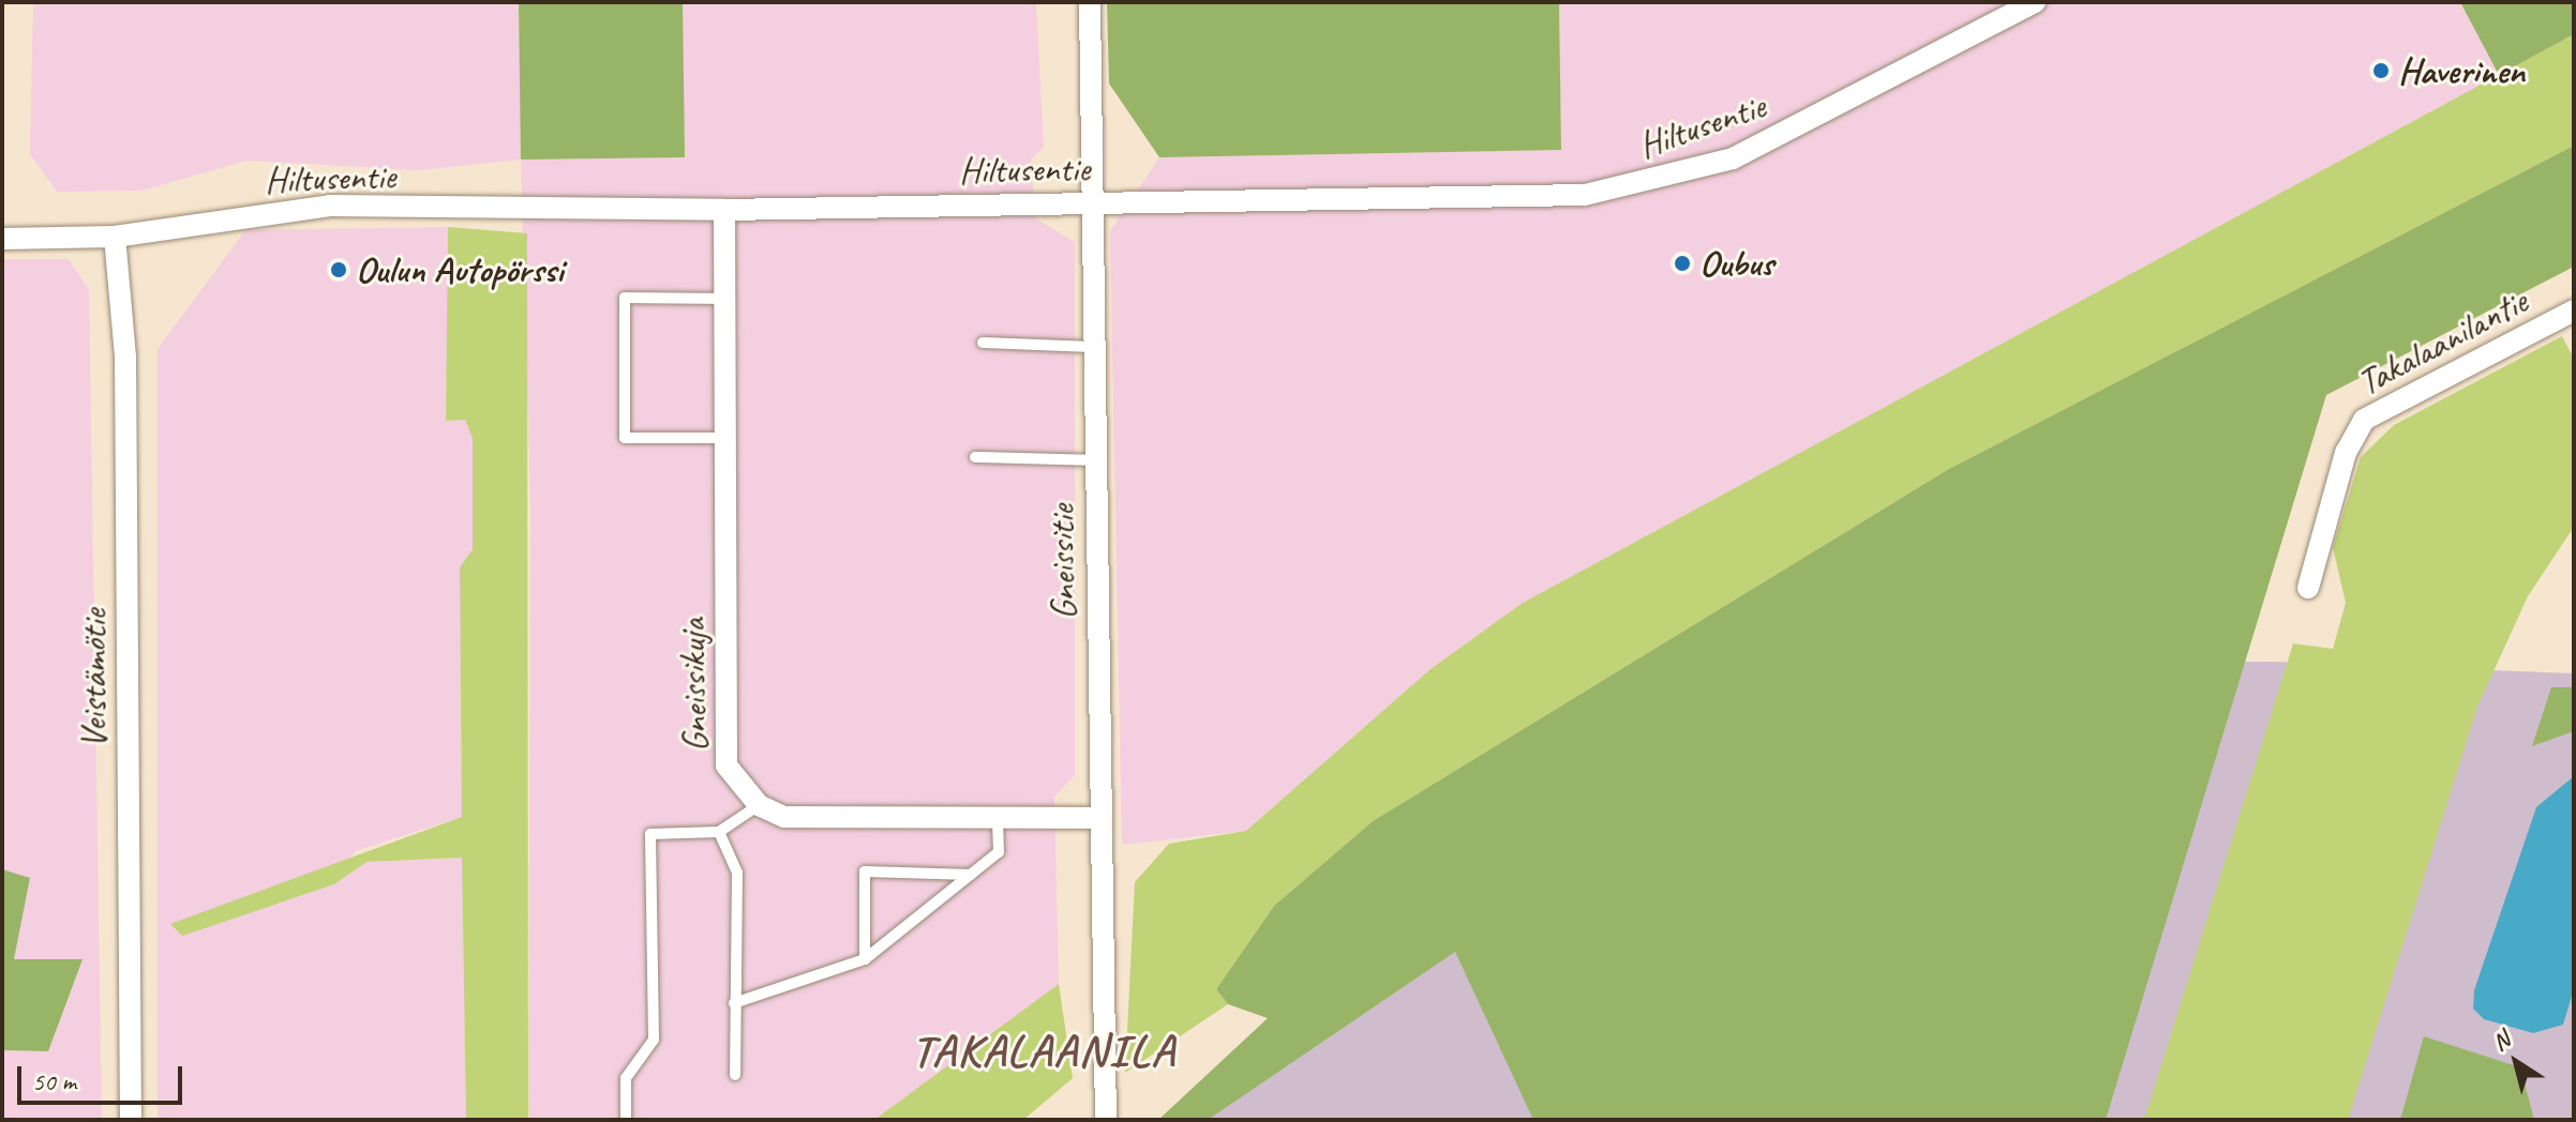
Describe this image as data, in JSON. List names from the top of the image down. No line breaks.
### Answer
{"streets":{"street":["Hiltusentie","Takalaanilantie","Gneissitie","Veistämötie","Gneissikuja"]},"crossings":[["Hiltusentie","Gneissitie"],["Hiltusentie","Veistämötie"],["Hiltusentie","Gneissikuja"]],"districts":["TAKALAANILA"],"places":["Haverinen","Oubus","Oulun Autopörssi"],"scale_bar":"50 m","north":"top left"}
